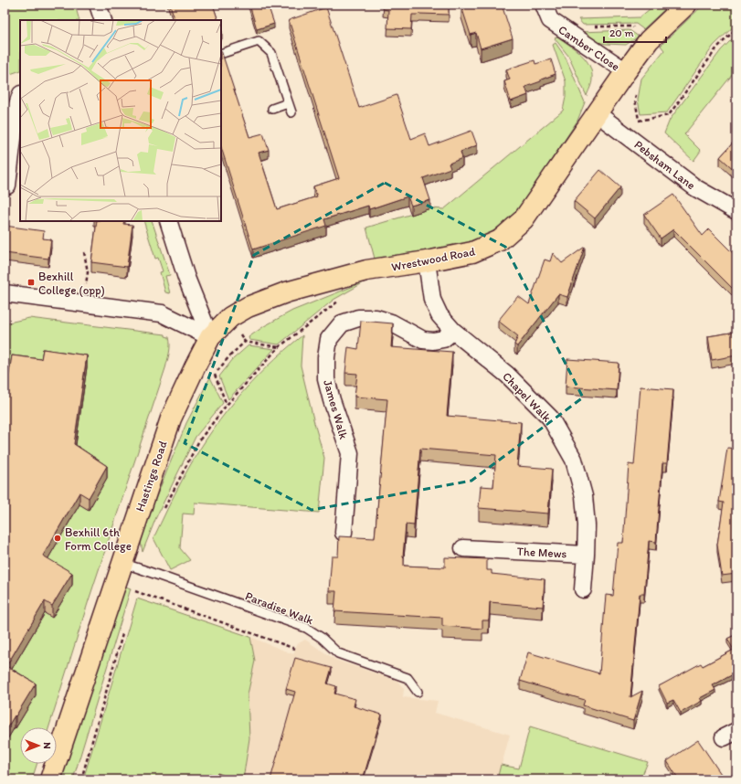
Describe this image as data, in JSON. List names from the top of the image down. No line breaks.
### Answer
{"streets":{"main road":["Wrestwood Road","Hastings Road"],"street":["Camber Close","Pebsham Lane","Chapel Walk","James Walk","The Mews"],"lane":["Paradise Walk"]},"crossings":[["Camber Close","Wrestwood Road"],["Pebsham Lane","Wrestwood Road"],["Wrestwood Road","Chapel Walk"],["Wrestwood Road","Hastings Road"],["Chapel Walk","James Walk"],["Chapel Walk","The Mews"],["Hastings Road","Paradise Walk"]],"places":{"transit":["Bexhill College (opp)"],"other":["Bexhill 6th Form College"]},"scale_bar":"20 m","north":"right"}
